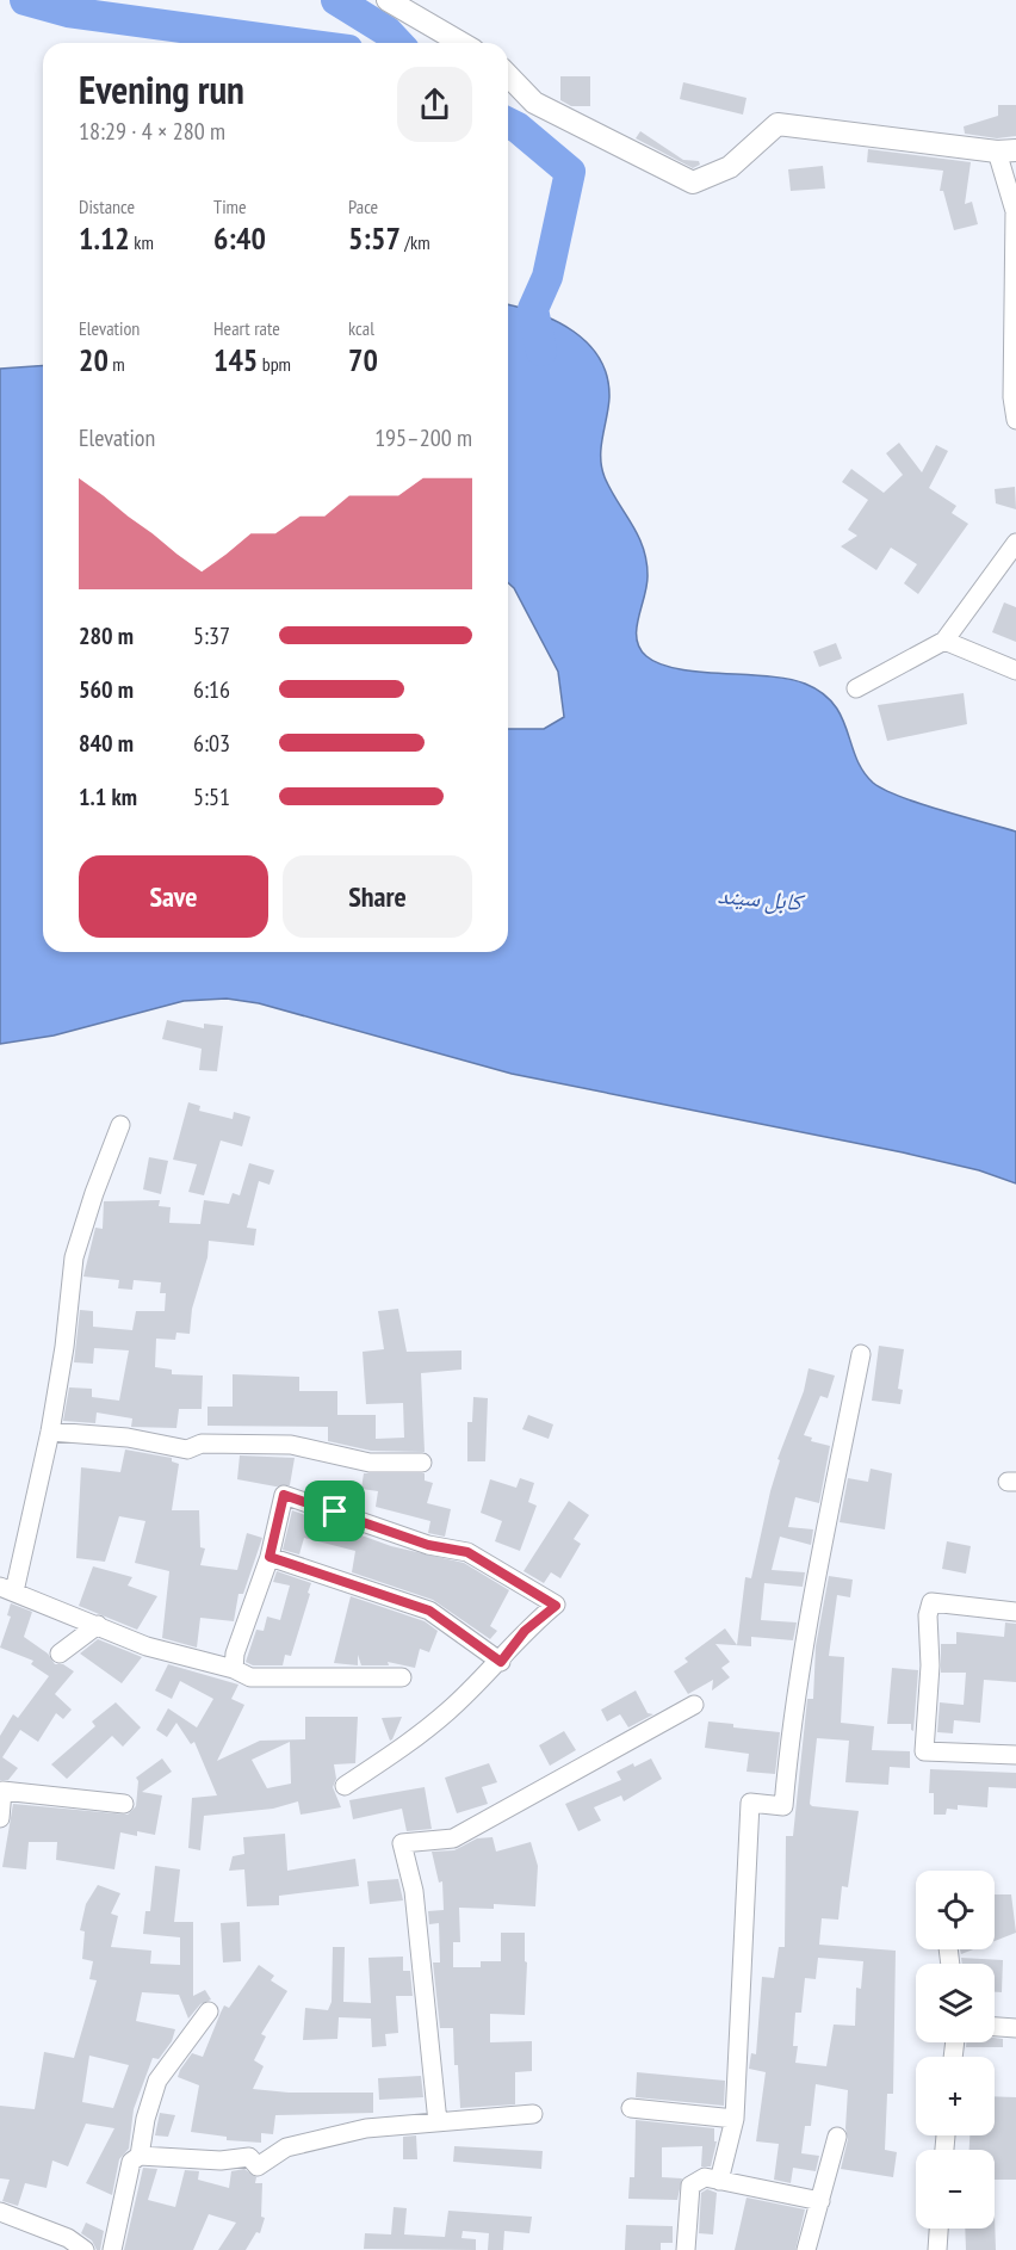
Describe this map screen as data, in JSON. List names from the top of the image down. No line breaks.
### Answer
{"water":["کابل سيند"],"page":{"heading":["Evening run","18:29 · 4 × 280 m"],"stats":[["Distance","1.12 km"],["Time","6:40"],["Pace","5:57 /km"],["Elevation","20 m"],["Heart rate","145 bpm"],["kcal","70"]],"chart":["Elevation","195–200 m"],"list":[{"name":"280 m","note":"5:37"},{"name":"560 m","note":"6:16"},{"name":"840 m","note":"6:03"},{"name":"1.1 km","note":"5:51"}],"buttons":["Save","Share"],"map_buttons":["+","−"]}}
